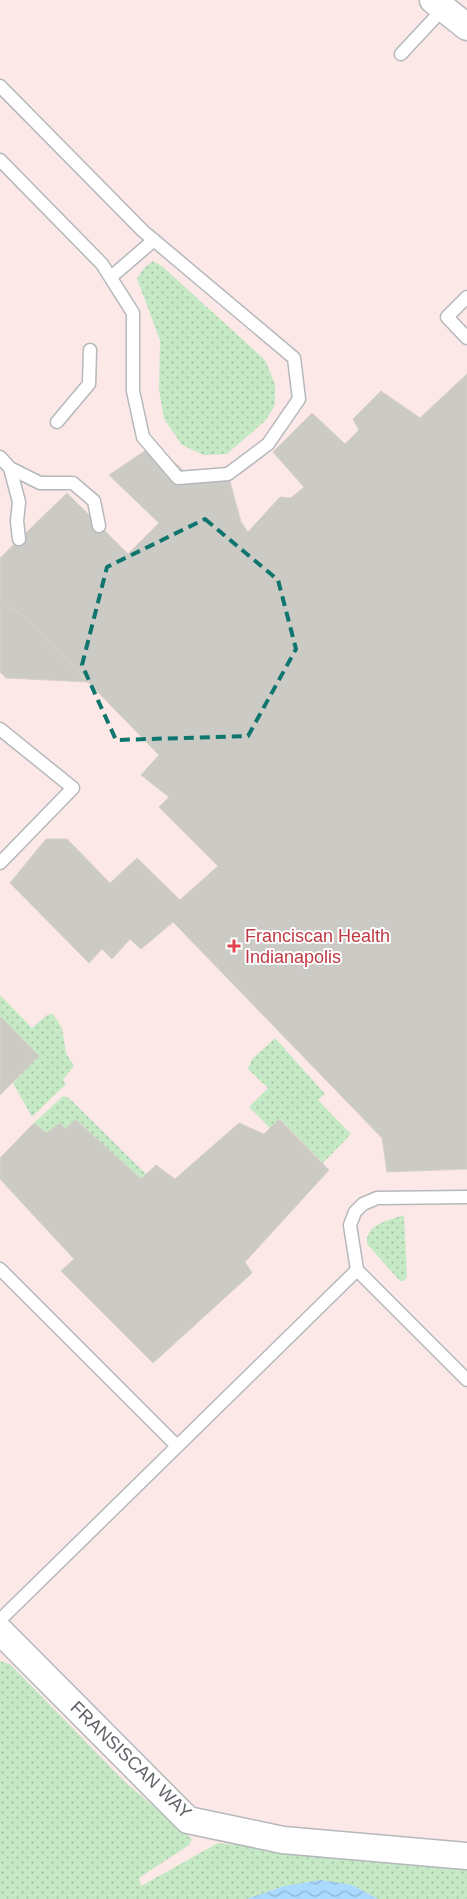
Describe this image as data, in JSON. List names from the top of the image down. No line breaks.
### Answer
{"streets":{"street":["FRANSISCAN WAY"]},"places":{"health":["Franciscan Health Indianapolis"]}}
